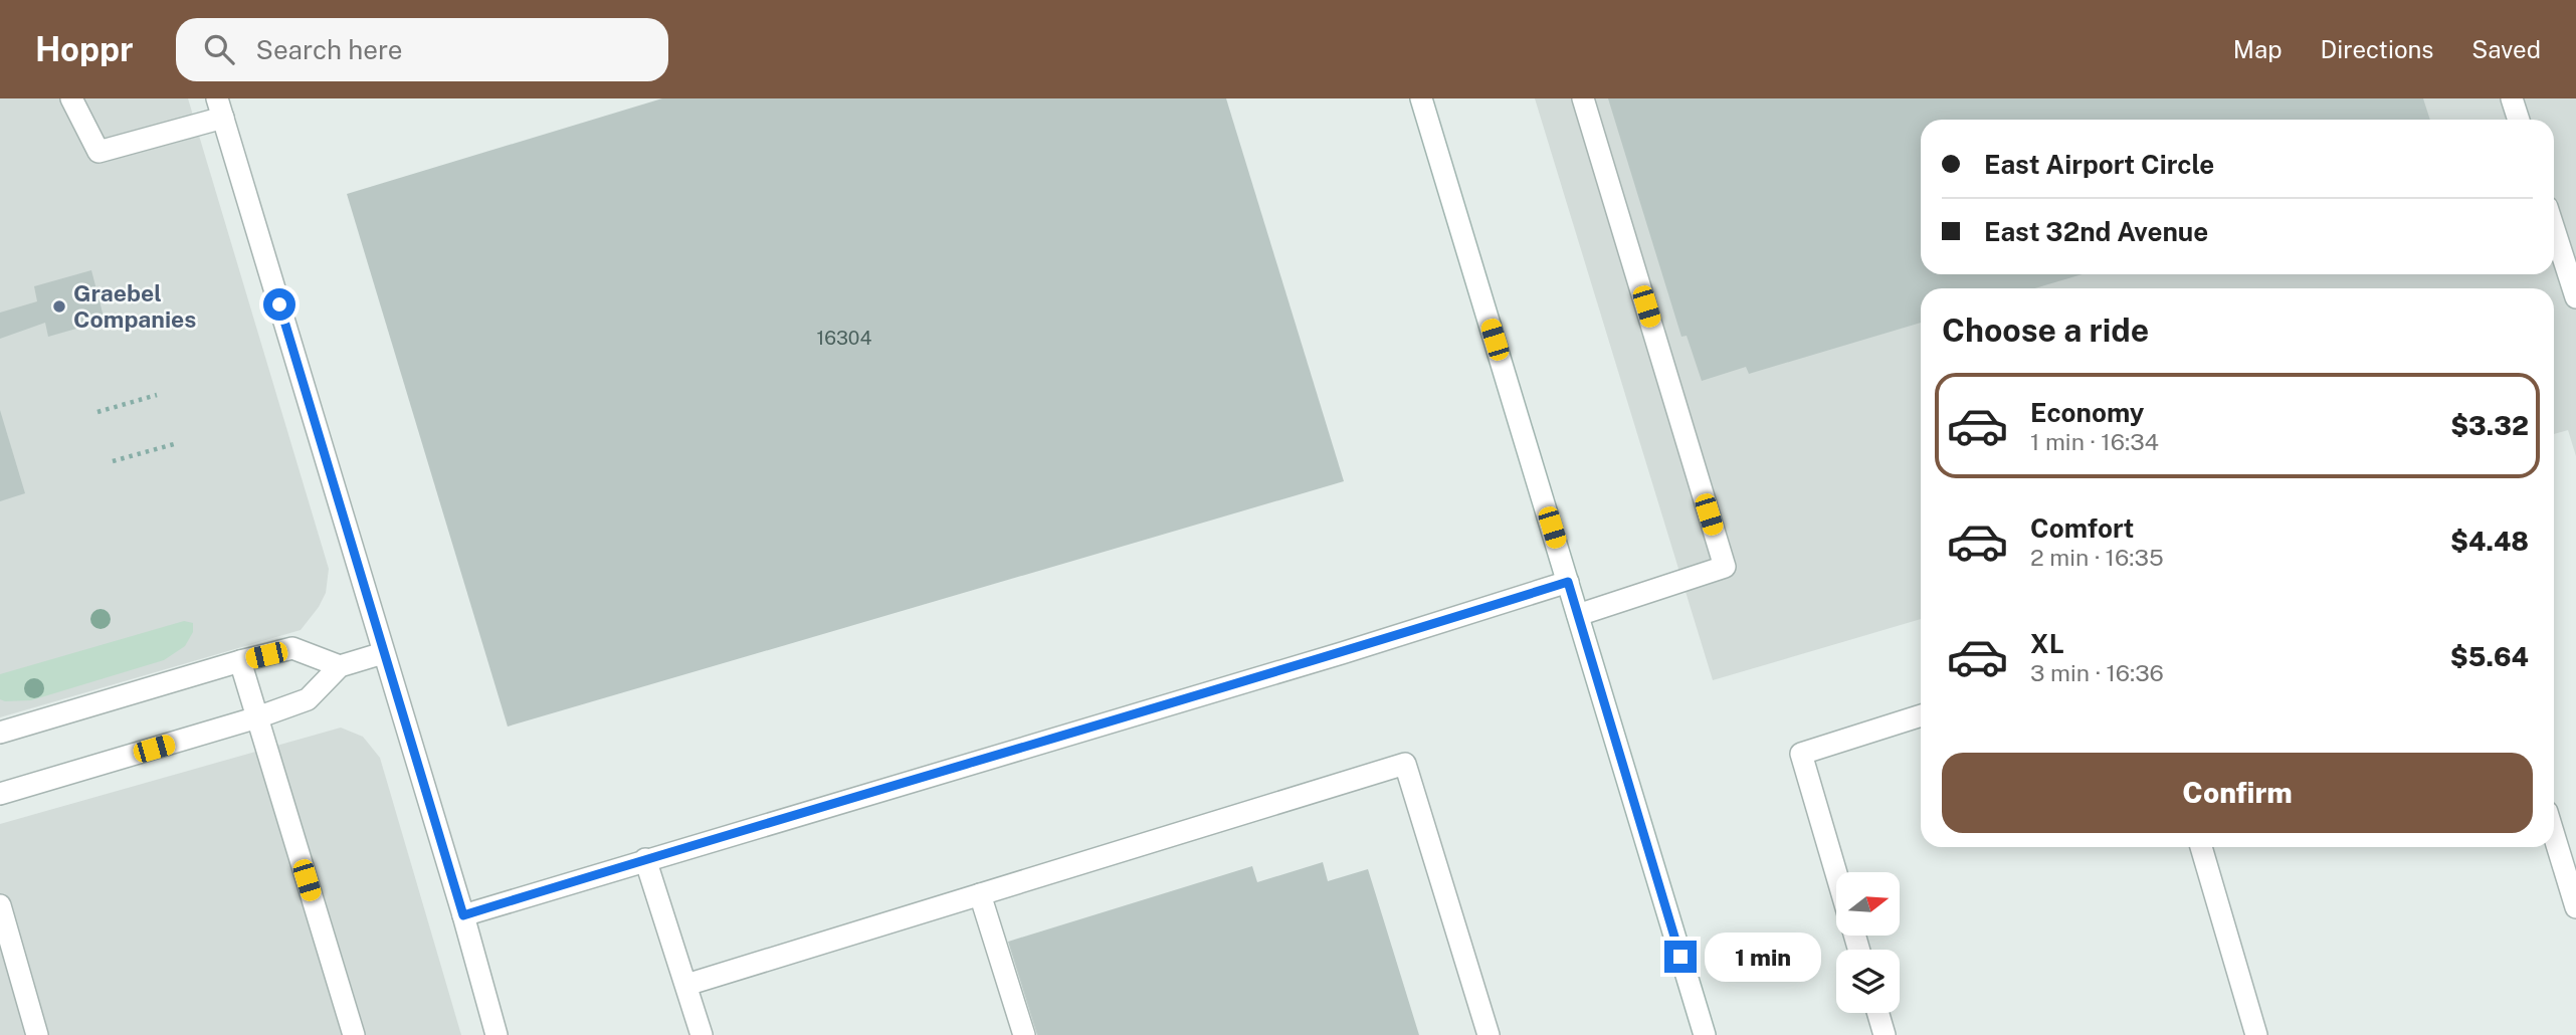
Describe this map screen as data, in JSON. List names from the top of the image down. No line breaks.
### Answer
{"places":["Graebel Companies"],"house_numbers":["16304"],"north":"right","page":{"header":"Hoppr","search":"Search here","nav":["Map","Directions","Saved"],"banner":["East Airport Circle","East 32nd Avenue"],"heading":"Choose a ride","list":[{"name":"Economy","note":"1 min · 16:34","value":"$3.32"},{"name":"Comfort","note":"2 min · 16:35","value":"$4.48"},{"name":"XL","note":"3 min · 16:36","value":"$5.64"}],"buttons":"Confirm","bubble":"1 min"}}
